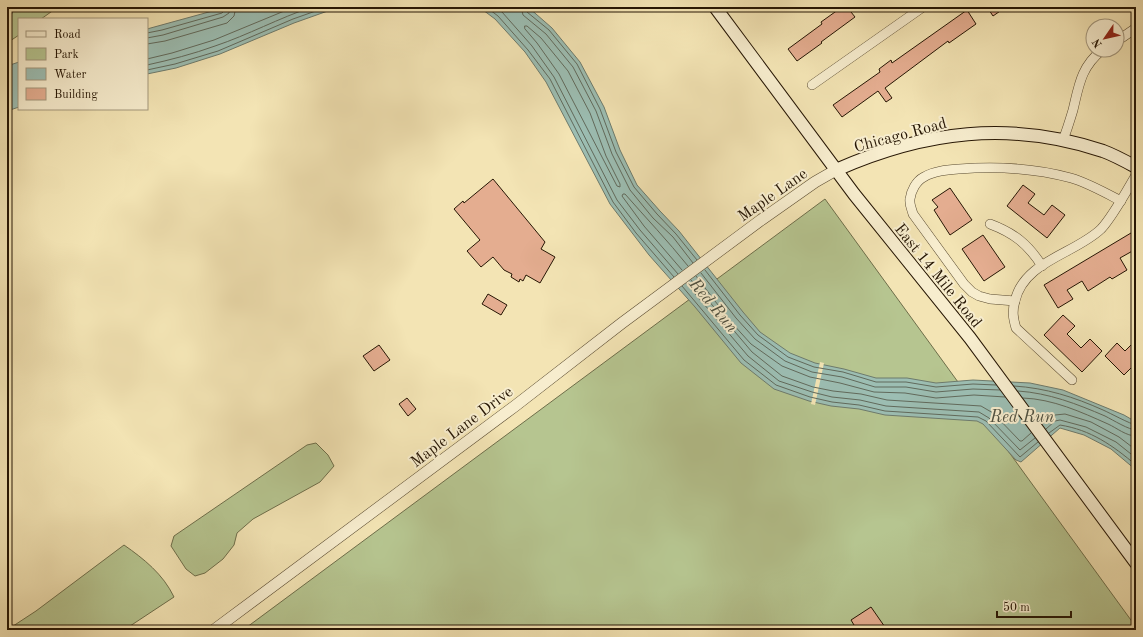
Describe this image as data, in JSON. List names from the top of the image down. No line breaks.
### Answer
{"streets":{"main road":["Chicago Road","East 14 Mile Road"],"street":["Maple Lane","Maple Lane Drive"]},"crossings":[["Chicago Road","Maple Lane"],["Chicago Road","East 14 Mile Road"],["Maple Lane","East 14 Mile Road"],["Maple Lane","Maple Lane Drive"]],"water":["Red Run"],"legend":["Road","Park","Water","Building"],"scale_bar":"50 m","north":"bottom left"}
